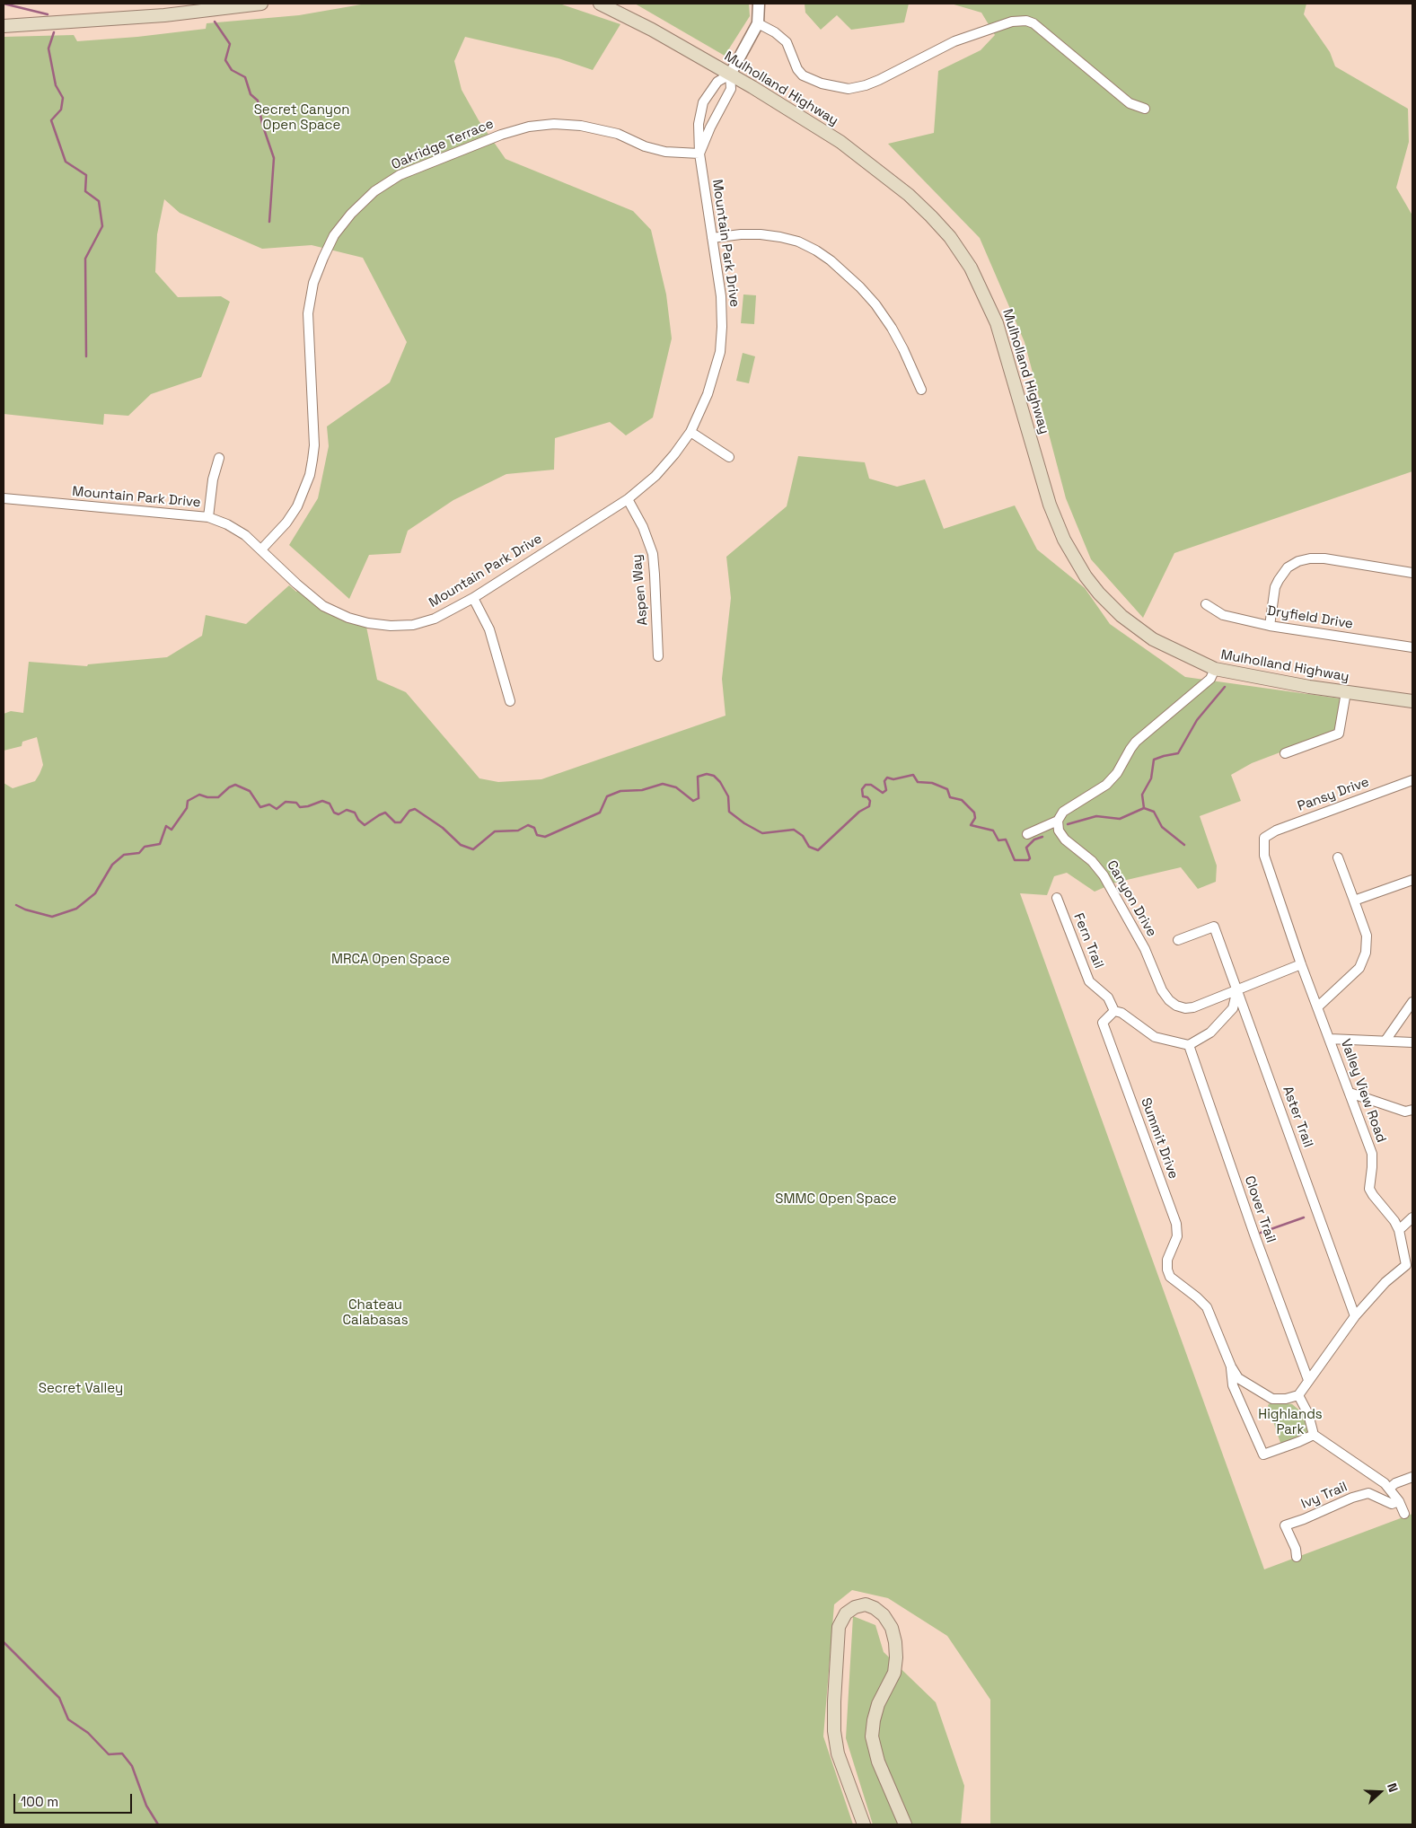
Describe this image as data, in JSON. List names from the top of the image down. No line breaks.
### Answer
{"streets":{"main road":["Mulholland Highway"],"street":["Oakridge Terrace","Mountain Park Drive","Aspen Way","Dryfield Drive","Pansy Drive","Canyon Drive","Fern Trail","Valley View Road","Aster Trail","Summit Drive","Clover Trail","Ivy Trail"]},"crossings":[["Mulholland Highway","Mountain Park Drive"],["Oakridge Terrace","Mountain Park Drive"],["Mountain Park Drive","Aspen Way"],["Pansy Drive","Valley View Road"],["Canyon Drive","Valley View Road"],["Canyon Drive","Aster Trail"],["Fern Trail","Summit Drive"],["Valley View Road","Aster Trail"],["Valley View Road","Summit Drive"],["Valley View Road","Clover Trail"]],"parks":["Secret Canyon Open Space","MRCA Open Space","SMMC Open Space","Chateau Calabasas","Secret Valley","Highlands Park"],"scale_bar":"100 m","north":"right"}
